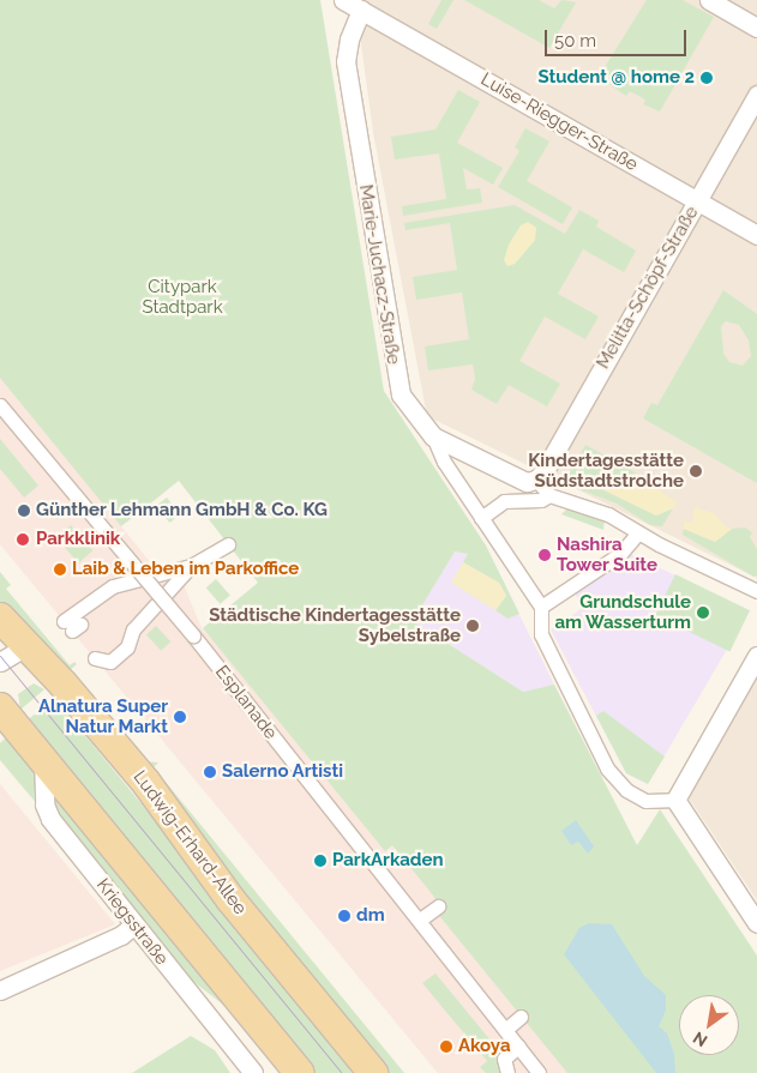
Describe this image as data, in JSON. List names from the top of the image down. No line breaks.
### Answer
{"streets":{"main road":["Ludwig-Erhard-Allee"],"street":["Luise-Riegger-Straße","Marie-Juchacz-Straße","Melitta-Schöpf-Straße","Esplanade","Kriegsstraße"]},"crossings":[["Luise-Riegger-Straße","Marie-Juchacz-Straße"],["Luise-Riegger-Straße","Melitta-Schöpf-Straße"],["Marie-Juchacz-Straße","Melitta-Schöpf-Straße"]],"parks":["Citypark Stadtpark"],"places":["Student @ home 2","Kindertagesstätte Südstadtstrolche","Günther Lehmann GmbH & Co. KG","Parkklinik","Nashira Tower Suite","Laib & Leben im Parkoffice","Grundschule am Wasserturm","Städtische Kindertagesstätte Sybelstraße","Alnatura Super Natur Markt","Salerno Artisti","ParkArkaden","dm","Akoya"],"scale_bar":"50 m","north":"bottom left"}
